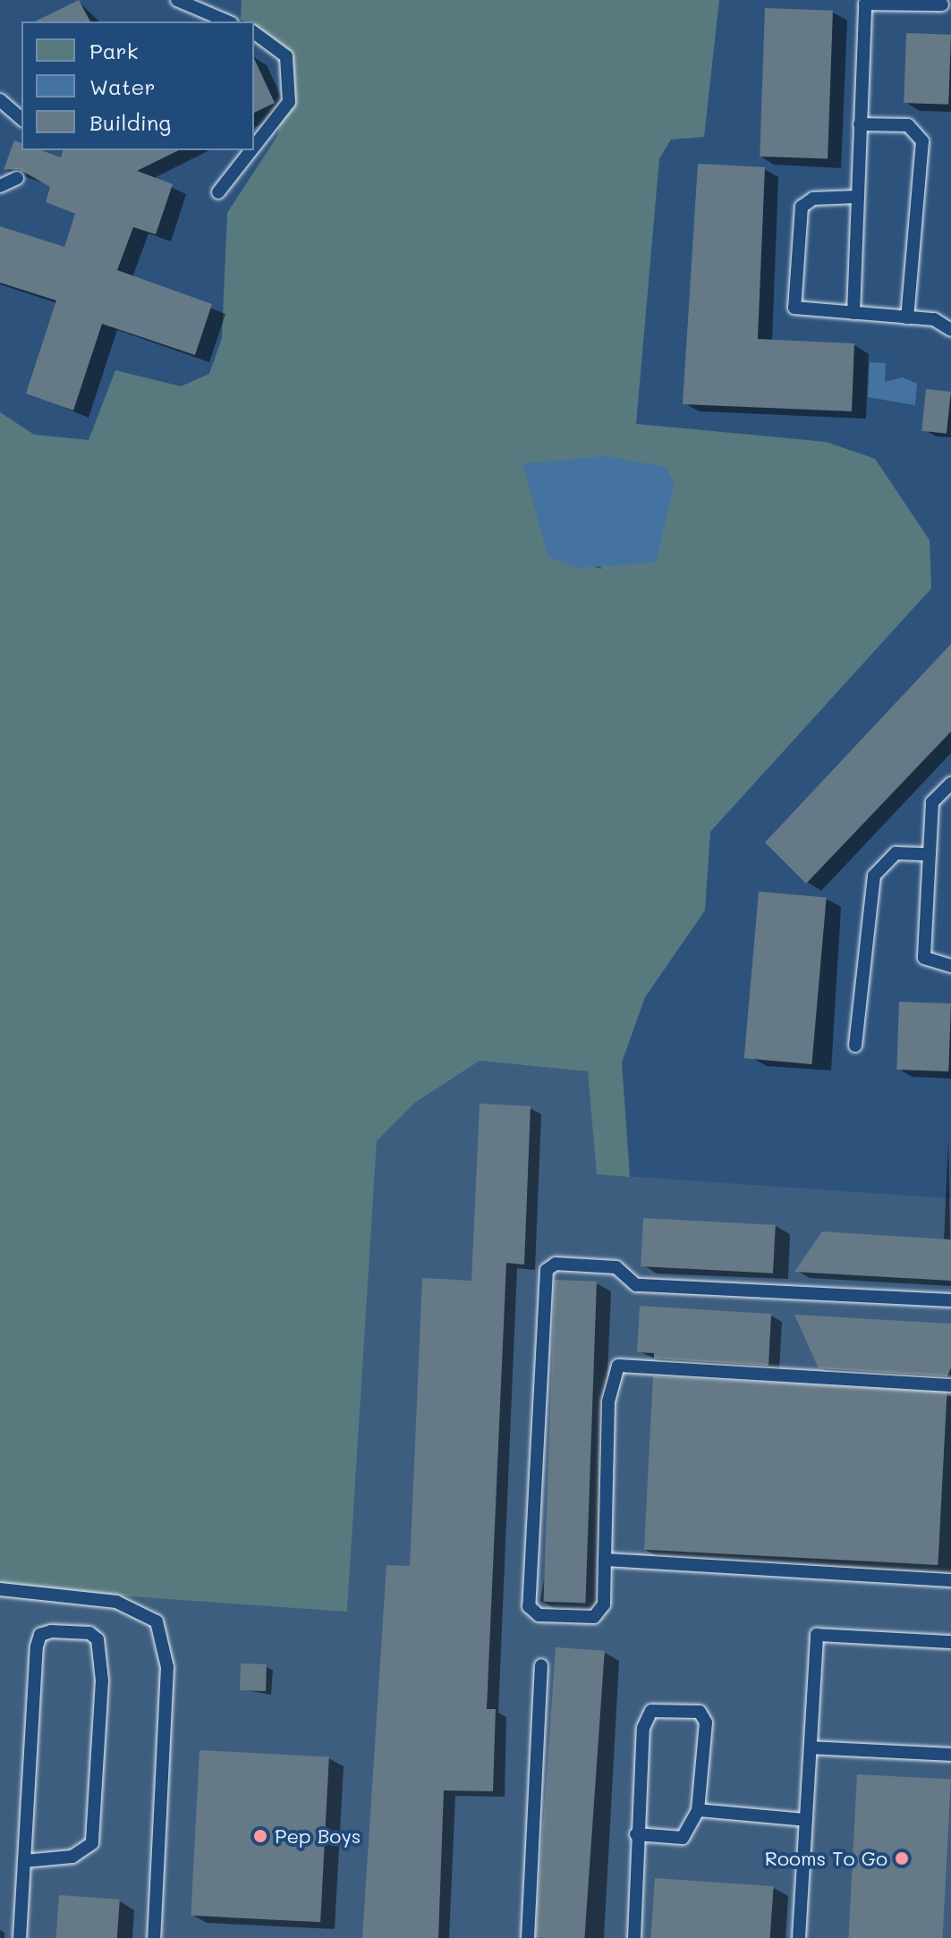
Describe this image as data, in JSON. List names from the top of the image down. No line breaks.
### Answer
{"places":["Pep Boys","Rooms To Go"],"legend":["Park","Water","Building"]}
